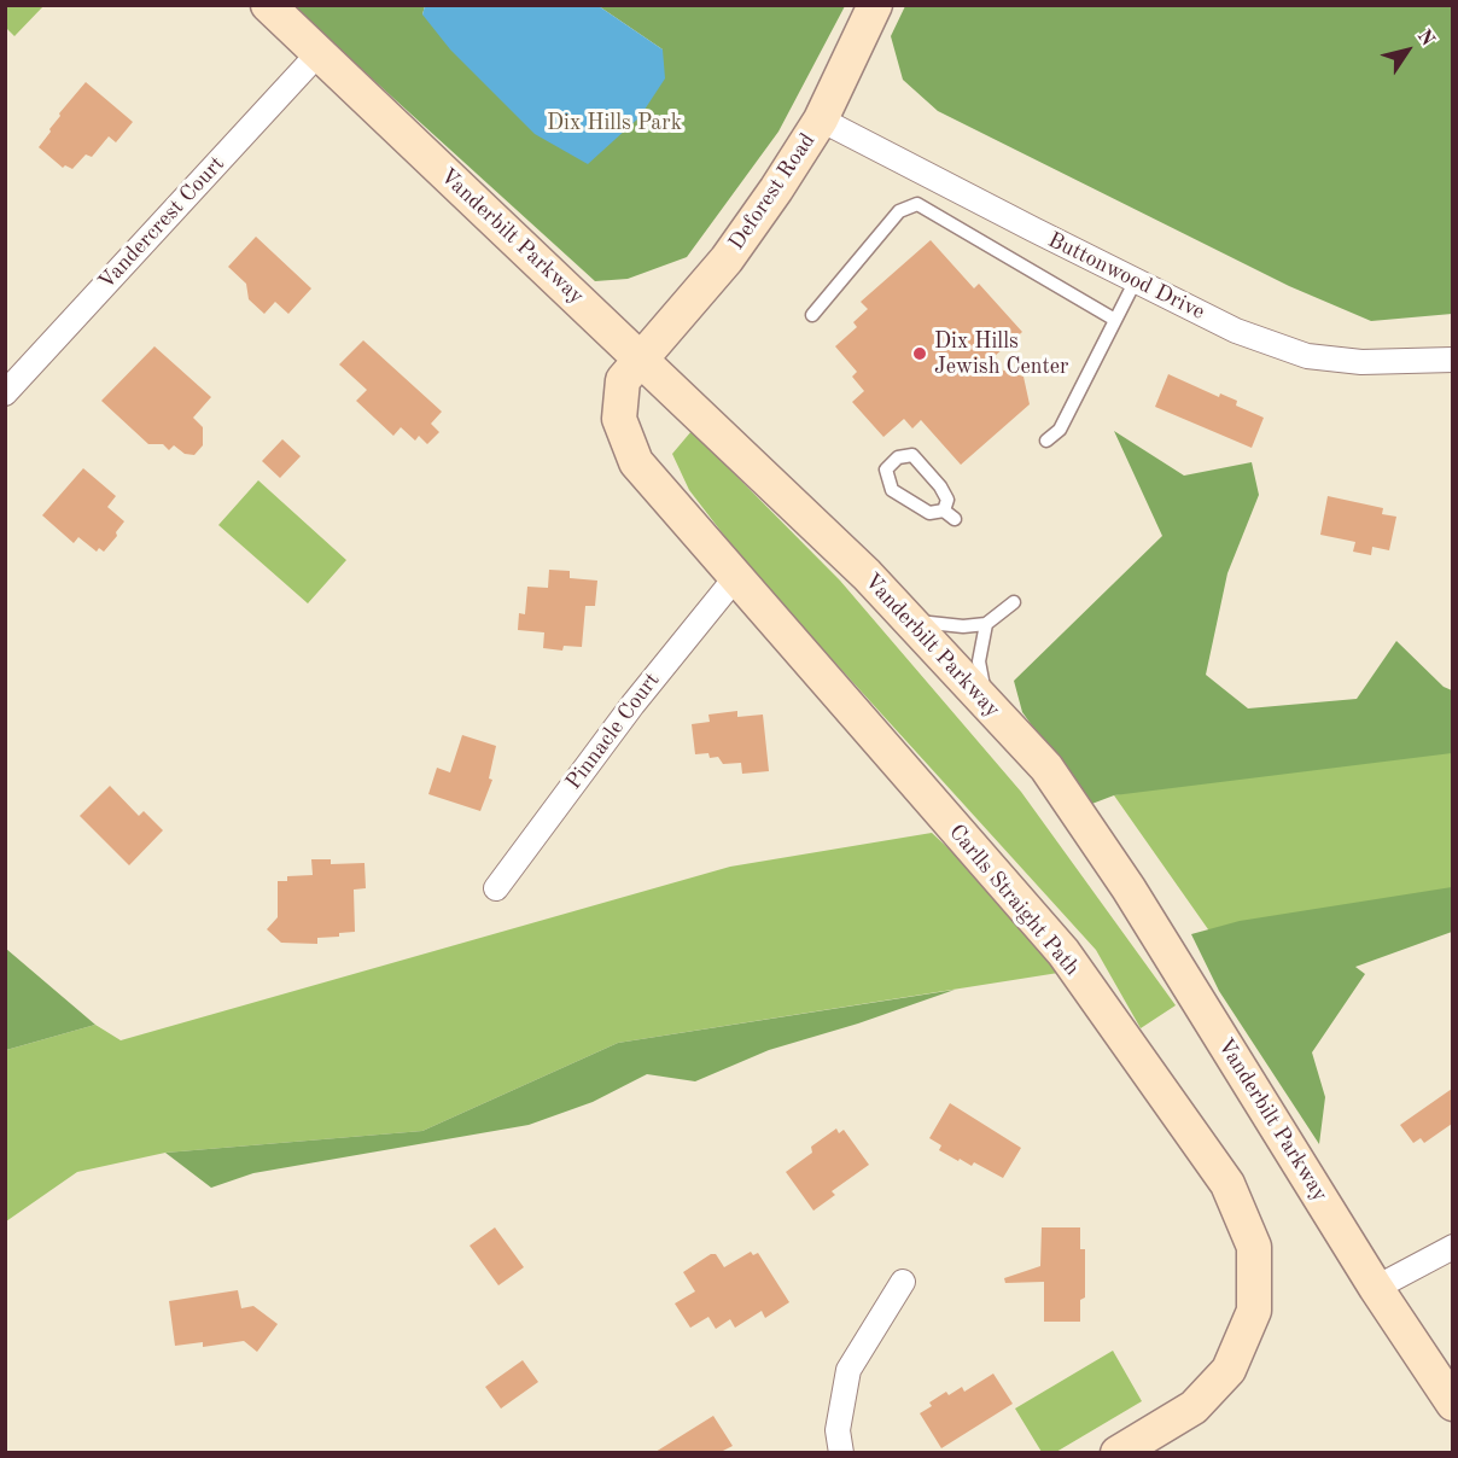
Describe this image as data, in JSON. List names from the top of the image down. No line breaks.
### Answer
{"streets":{"main road":["Deforest Road","Vanderbilt Parkway","Carlls Straight Path"],"street":["Vandercrest Court","Buttonwood Drive","Pinnacle Court"]},"crossings":[["Deforest Road","Vanderbilt Parkway"],["Deforest Road","Buttonwood Drive"],["Deforest Road","Carlls Straight Path"],["Vandercrest Court","Vanderbilt Parkway"],["Vanderbilt Parkway","Carlls Straight Path"],["Pinnacle Court","Carlls Straight Path"]],"parks":["Dix Hills Park"],"places":["Dix Hills Jewish Center"],"north":"top right"}
